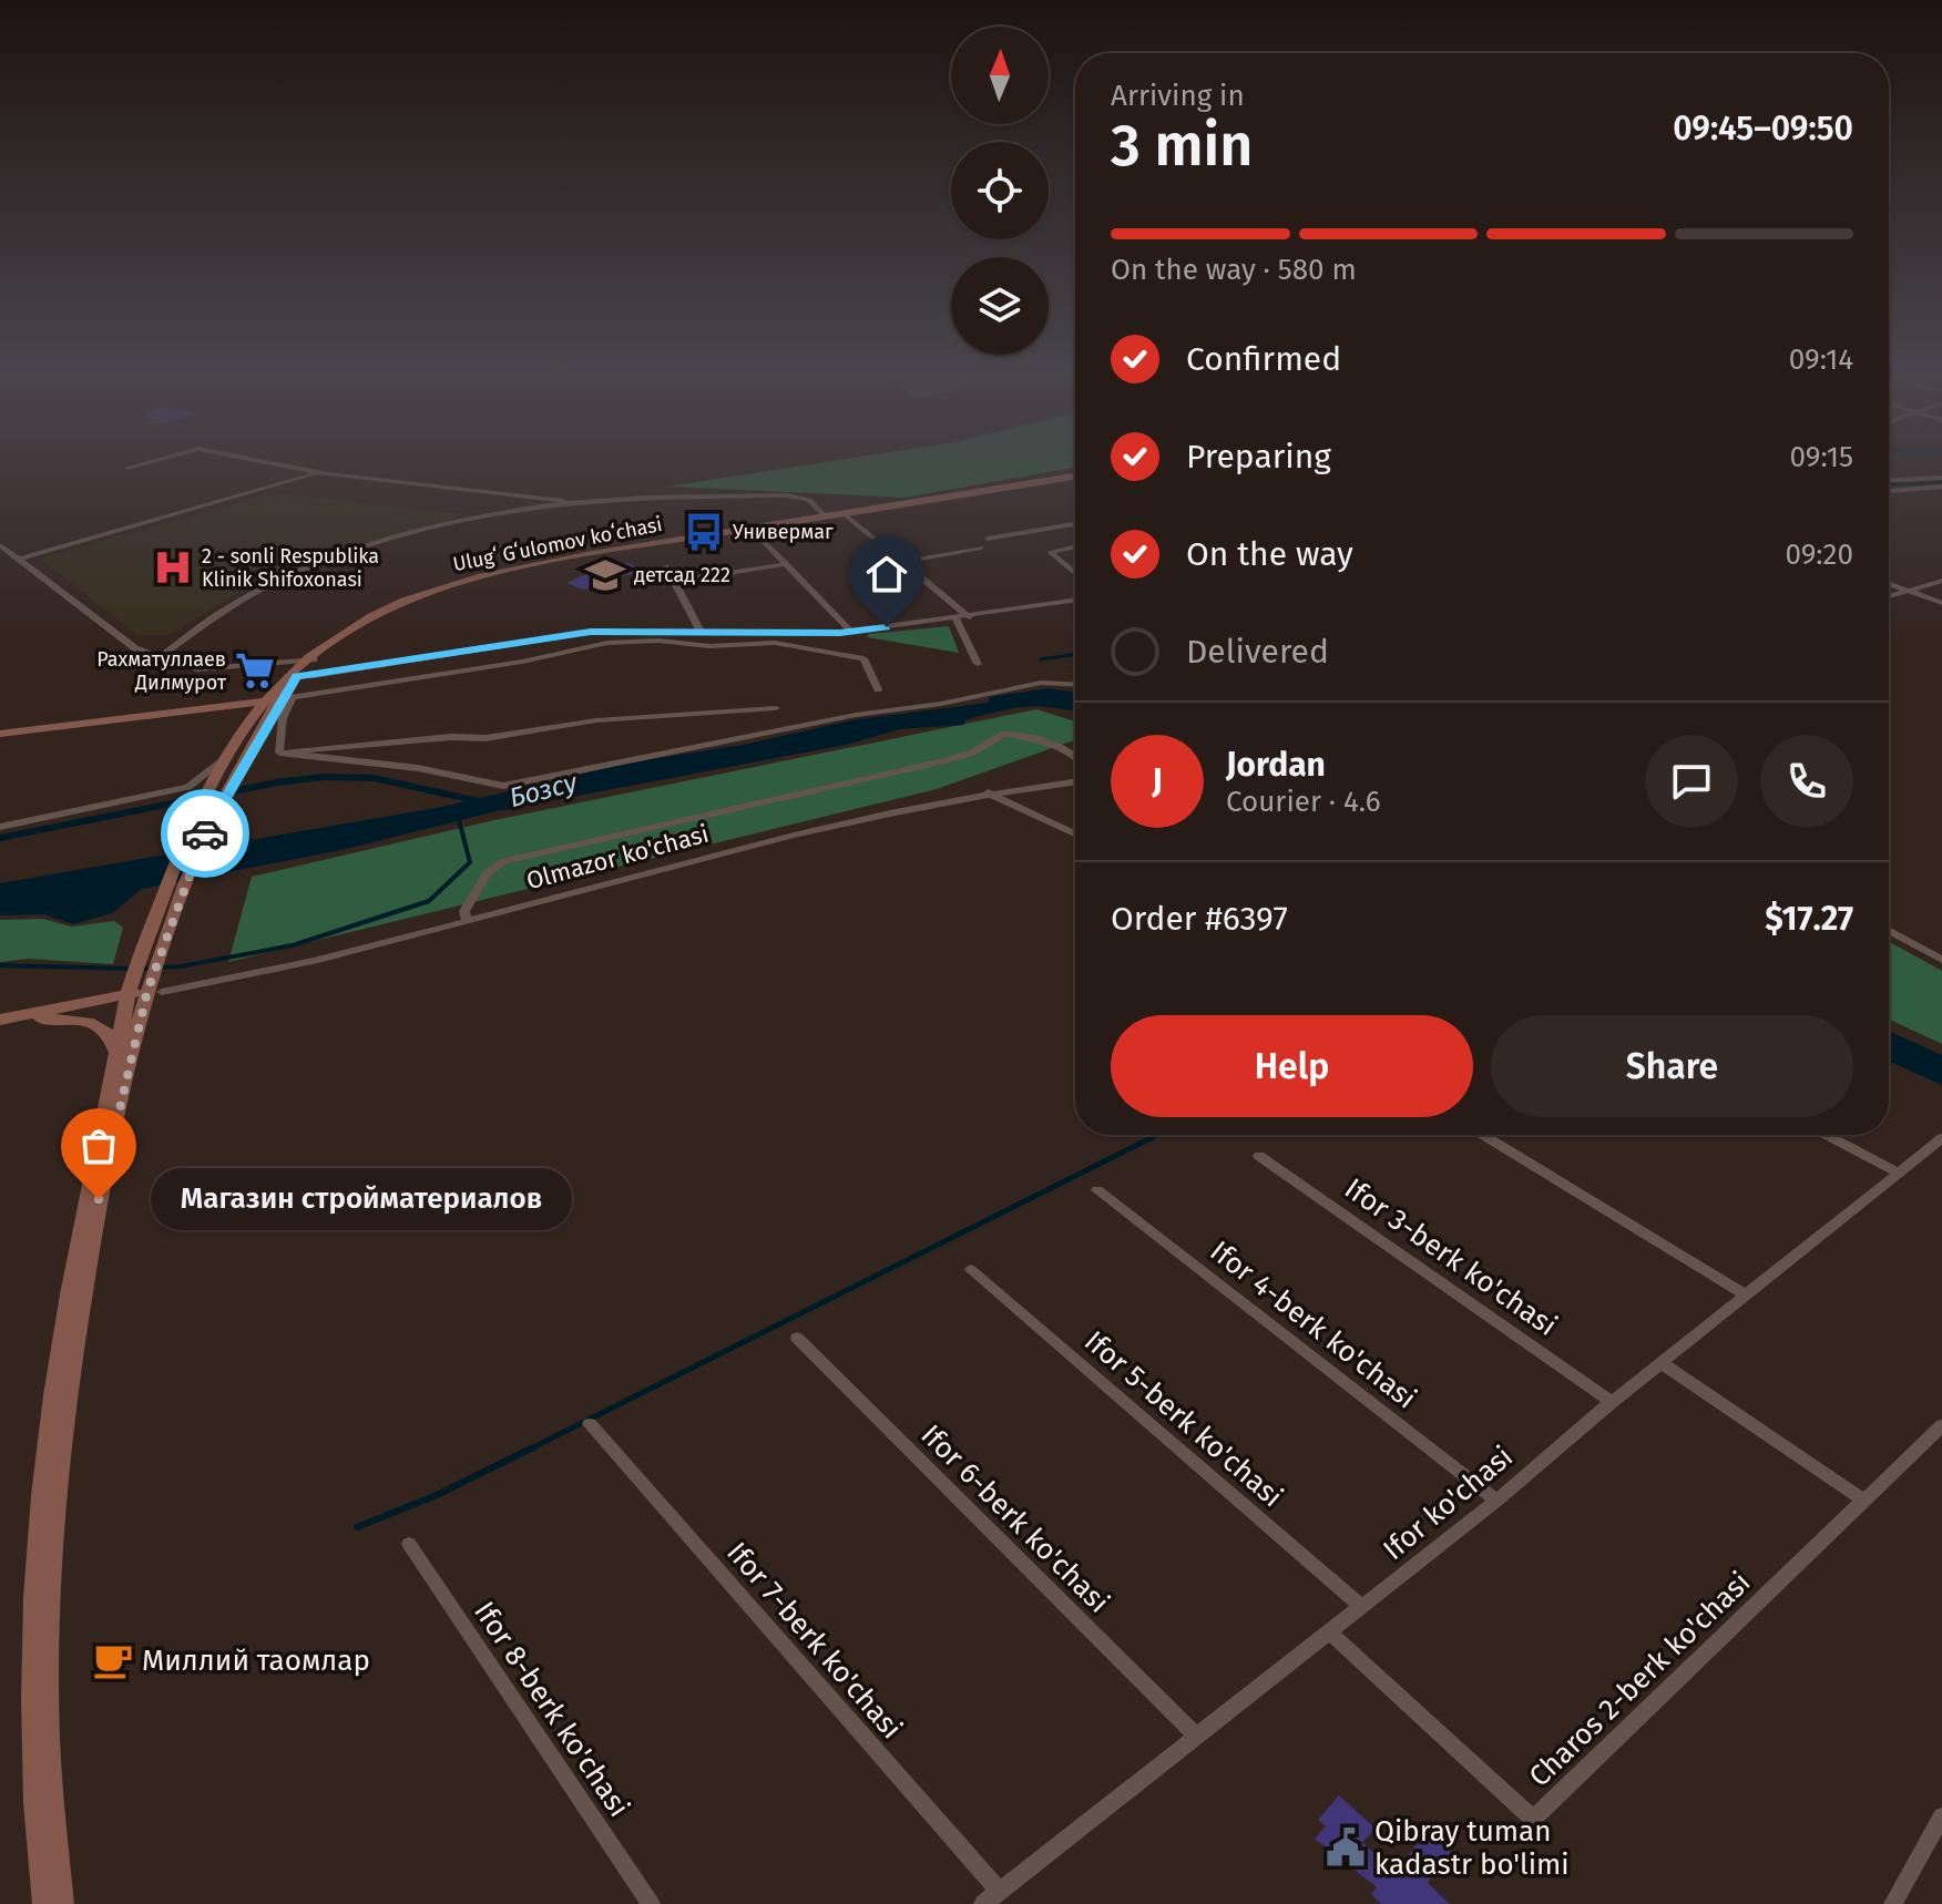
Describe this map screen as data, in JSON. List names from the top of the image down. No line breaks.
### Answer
{"streets":{"main road":["Ulugʻ Gʻulomov koʻchasi"],"street":["Olmazor ko'chasi","Ifor 3-berk ko'chasi","Ifor 4-berk ko'chasi","Ifor 5-berk ko'chasi","Ifor ko'chasi","Ifor 6-berk ko'chasi","Ifor 7-berk ko'chasi","Charos 2-berk ko'chasi","Ifor 8-berk ko'chasi"]},"crossings":[["Ulugʻ Gʻulomov koʻchasi","Olmazor ko'chasi"],["Ifor 3-berk ko'chasi","Ifor ko'chasi"],["Ifor 4-berk ko'chasi","Ifor ko'chasi"],["Ifor 5-berk ko'chasi","Ifor ko'chasi"],["Ifor ko'chasi","Ifor 6-berk ko'chasi"],["Ifor ko'chasi","Ifor 7-berk ko'chasi"],["Ifor ko'chasi","Charos 2-berk ko'chasi"]],"water":["Бозсу"],"places":{"bus stop":["Универмаг"],"hospital":["2 - sonli Respublika Klinik Shifoxonasi"],"school or university":["детсад 222"],"supermarket":["Рахматуллаев Дилмурот"],"other":["Магазин стройматериалов"],"cafe":["Миллий таомлар"],"public building":["Qibray tuman kadastr bo'limi"]},"north":"top","page":{"heading":["3 min","Arriving in","09:45–09:50"],"panel":["Jordan","Courier · 4.6","Order #6397","$17.27"],"bar":"On the way · 580 m","list":[["Confirmed","09:14"],["Preparing","09:15"],["On the way","09:20"],"Delivered"],"round":"J","buttons":["Help","Share"],"bubble":"Магазин стройматериалов"}}
